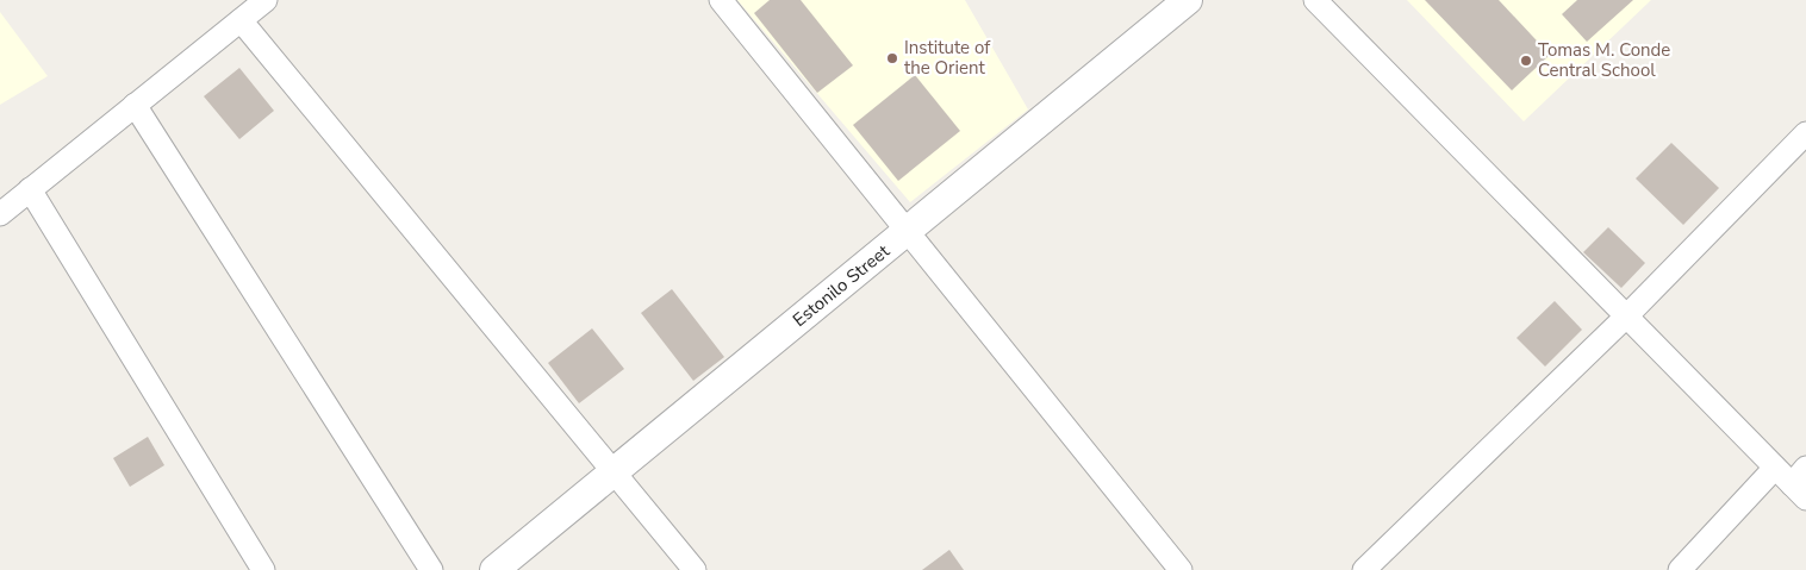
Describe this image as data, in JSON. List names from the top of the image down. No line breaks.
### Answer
{"streets":{"street":["Estonilo Street"]},"places":["Institute of the Orient","Tomas M. Conde Central School"]}
